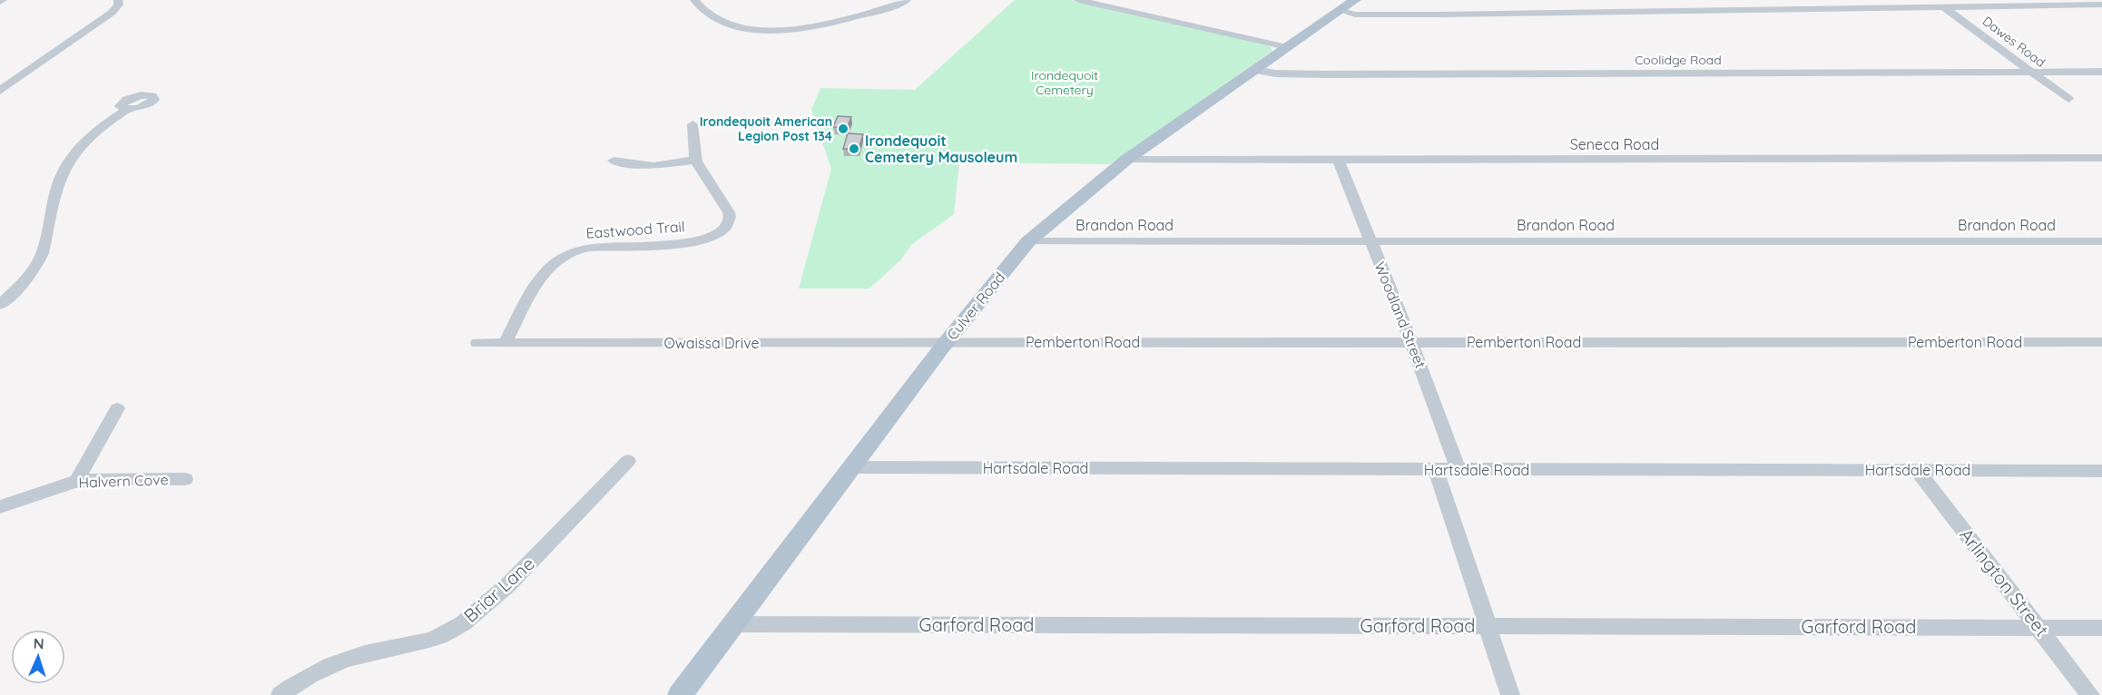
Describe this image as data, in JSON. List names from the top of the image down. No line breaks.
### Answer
{"streets":{"main road":["Culver Road"],"street":["Dawes Road","Coolidge Road","Seneca Road","Brandon Road","Eastwood Trail","Woodland Street","Pemberton Road","Owaissa Drive","Hartsdale Road","Halvern Cove","Arlington Street","Briar Lane","Garford Road"]},"crossings":[["Dawes Road","Coolidge Road"],["Coolidge Road","Culver Road"],["Seneca Road","Culver Road"],["Seneca Road","Woodland Street"],["Brandon Road","Culver Road"],["Brandon Road","Woodland Street"],["Eastwood Trail","Owaissa Drive"],["Culver Road","Pemberton Road"],["Culver Road","Owaissa Drive"],["Culver Road","Hartsdale Road"],["Culver Road","Garford Road"],["Woodland Street","Pemberton Road"],["Woodland Street","Hartsdale Road"],["Pemberton Road","Owaissa Drive"],["Hartsdale Road","Arlington Street"],["Arlington Street","Garford Road"]],"parks":["Irondequoit Cemetery"],"places":["Irondequoit American Legion Post 134","Irondequoit Cemetery Mausoleum"],"north":"top"}
